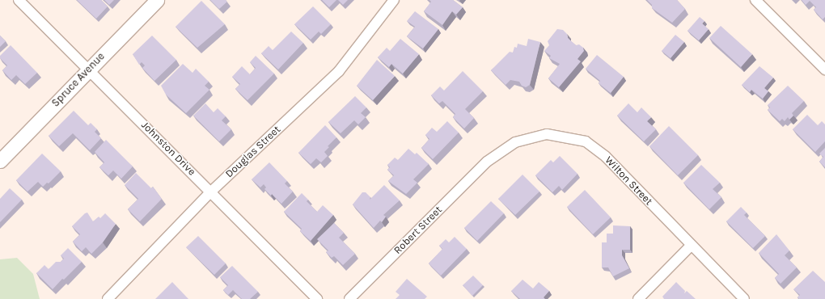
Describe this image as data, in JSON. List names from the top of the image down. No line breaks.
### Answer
{"streets":{"street":["Spruce Avenue","Johnston Drive","Douglas Street","Wilton Street","Robert Street"]},"crossings":[["Spruce Avenue","Johnston Drive"],["Johnston Drive","Douglas Street"],["Wilton Street","Robert Street"]]}
